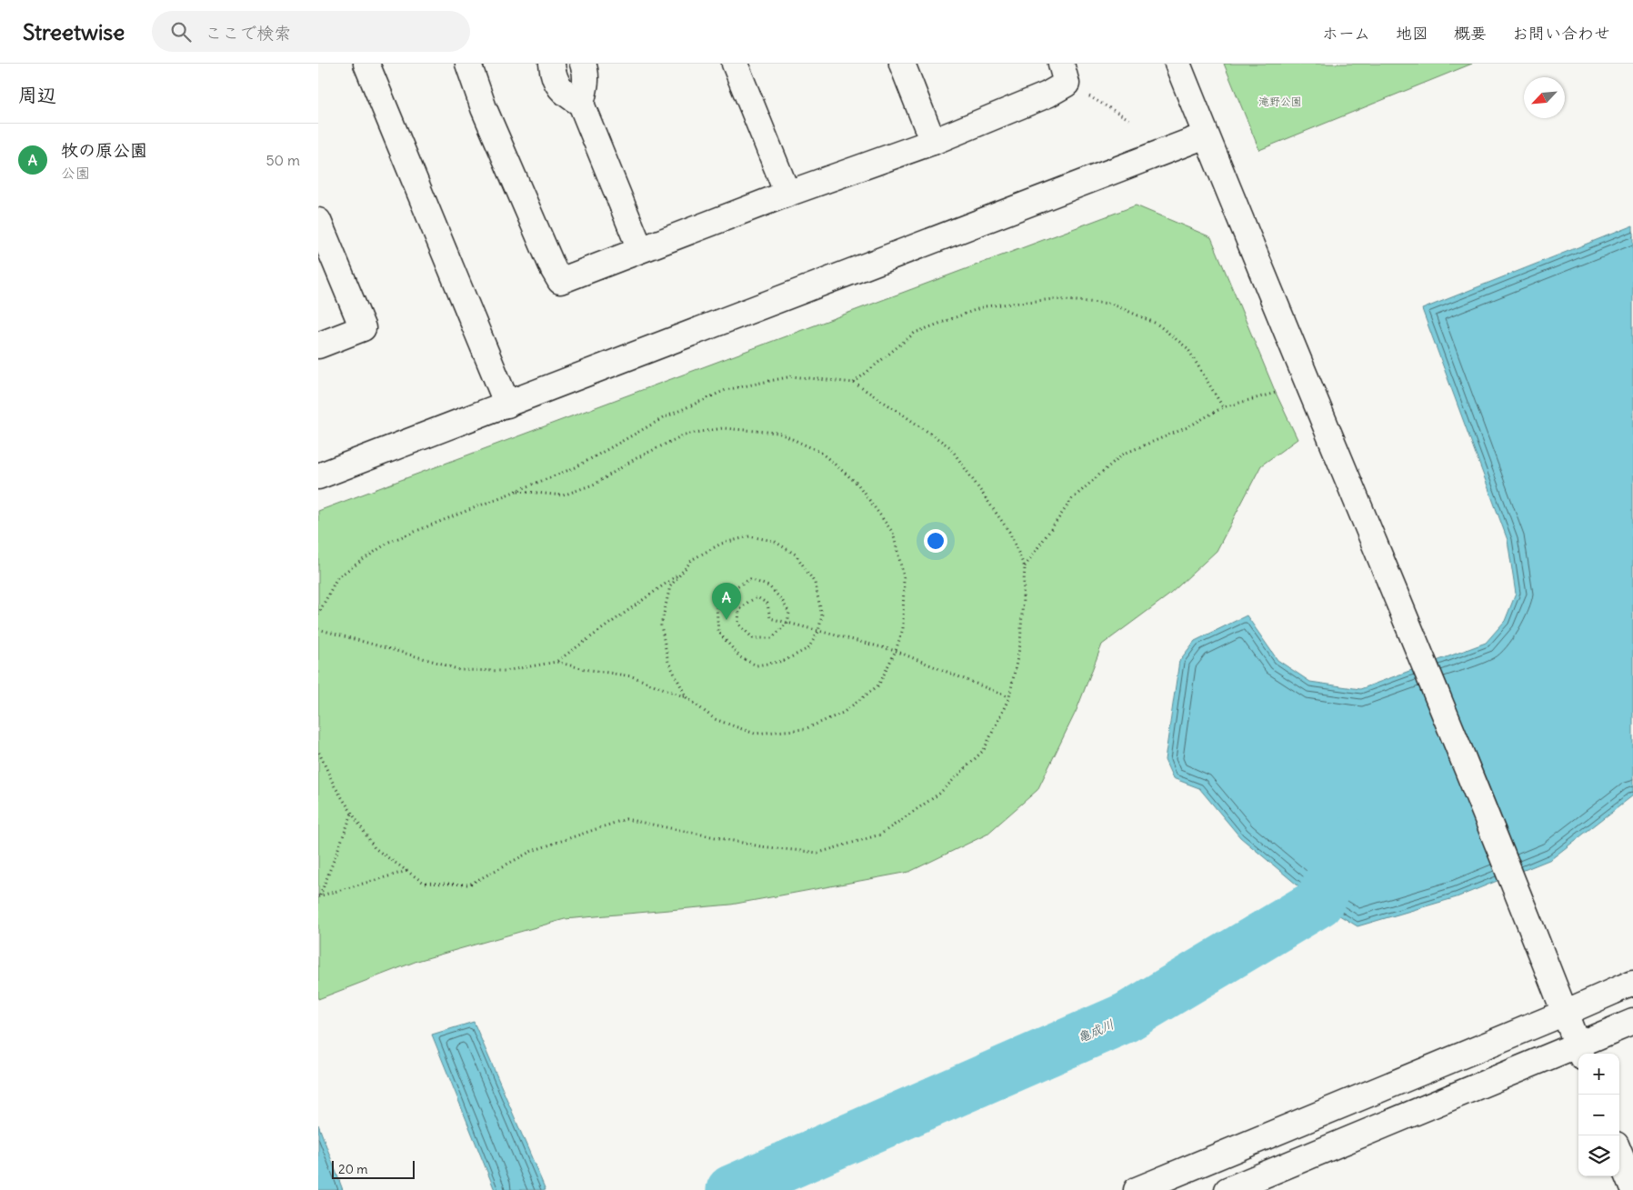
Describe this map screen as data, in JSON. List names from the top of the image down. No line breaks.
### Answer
{"water":["亀成川"],"parks":["滝野公園"],"scale_bar":"20 m","north":"bottom left","page":{"header":"Streetwise","search":"ここで検索","nav":["ホーム","地図","概要","お問い合わせ"],"heading":"周辺","list":[{"mark":"A","name":"牧の原公園","note":"公園","value":"50 m"}],"pins":"A","map_buttons":["+","−"],"scale":"20 m"}}
